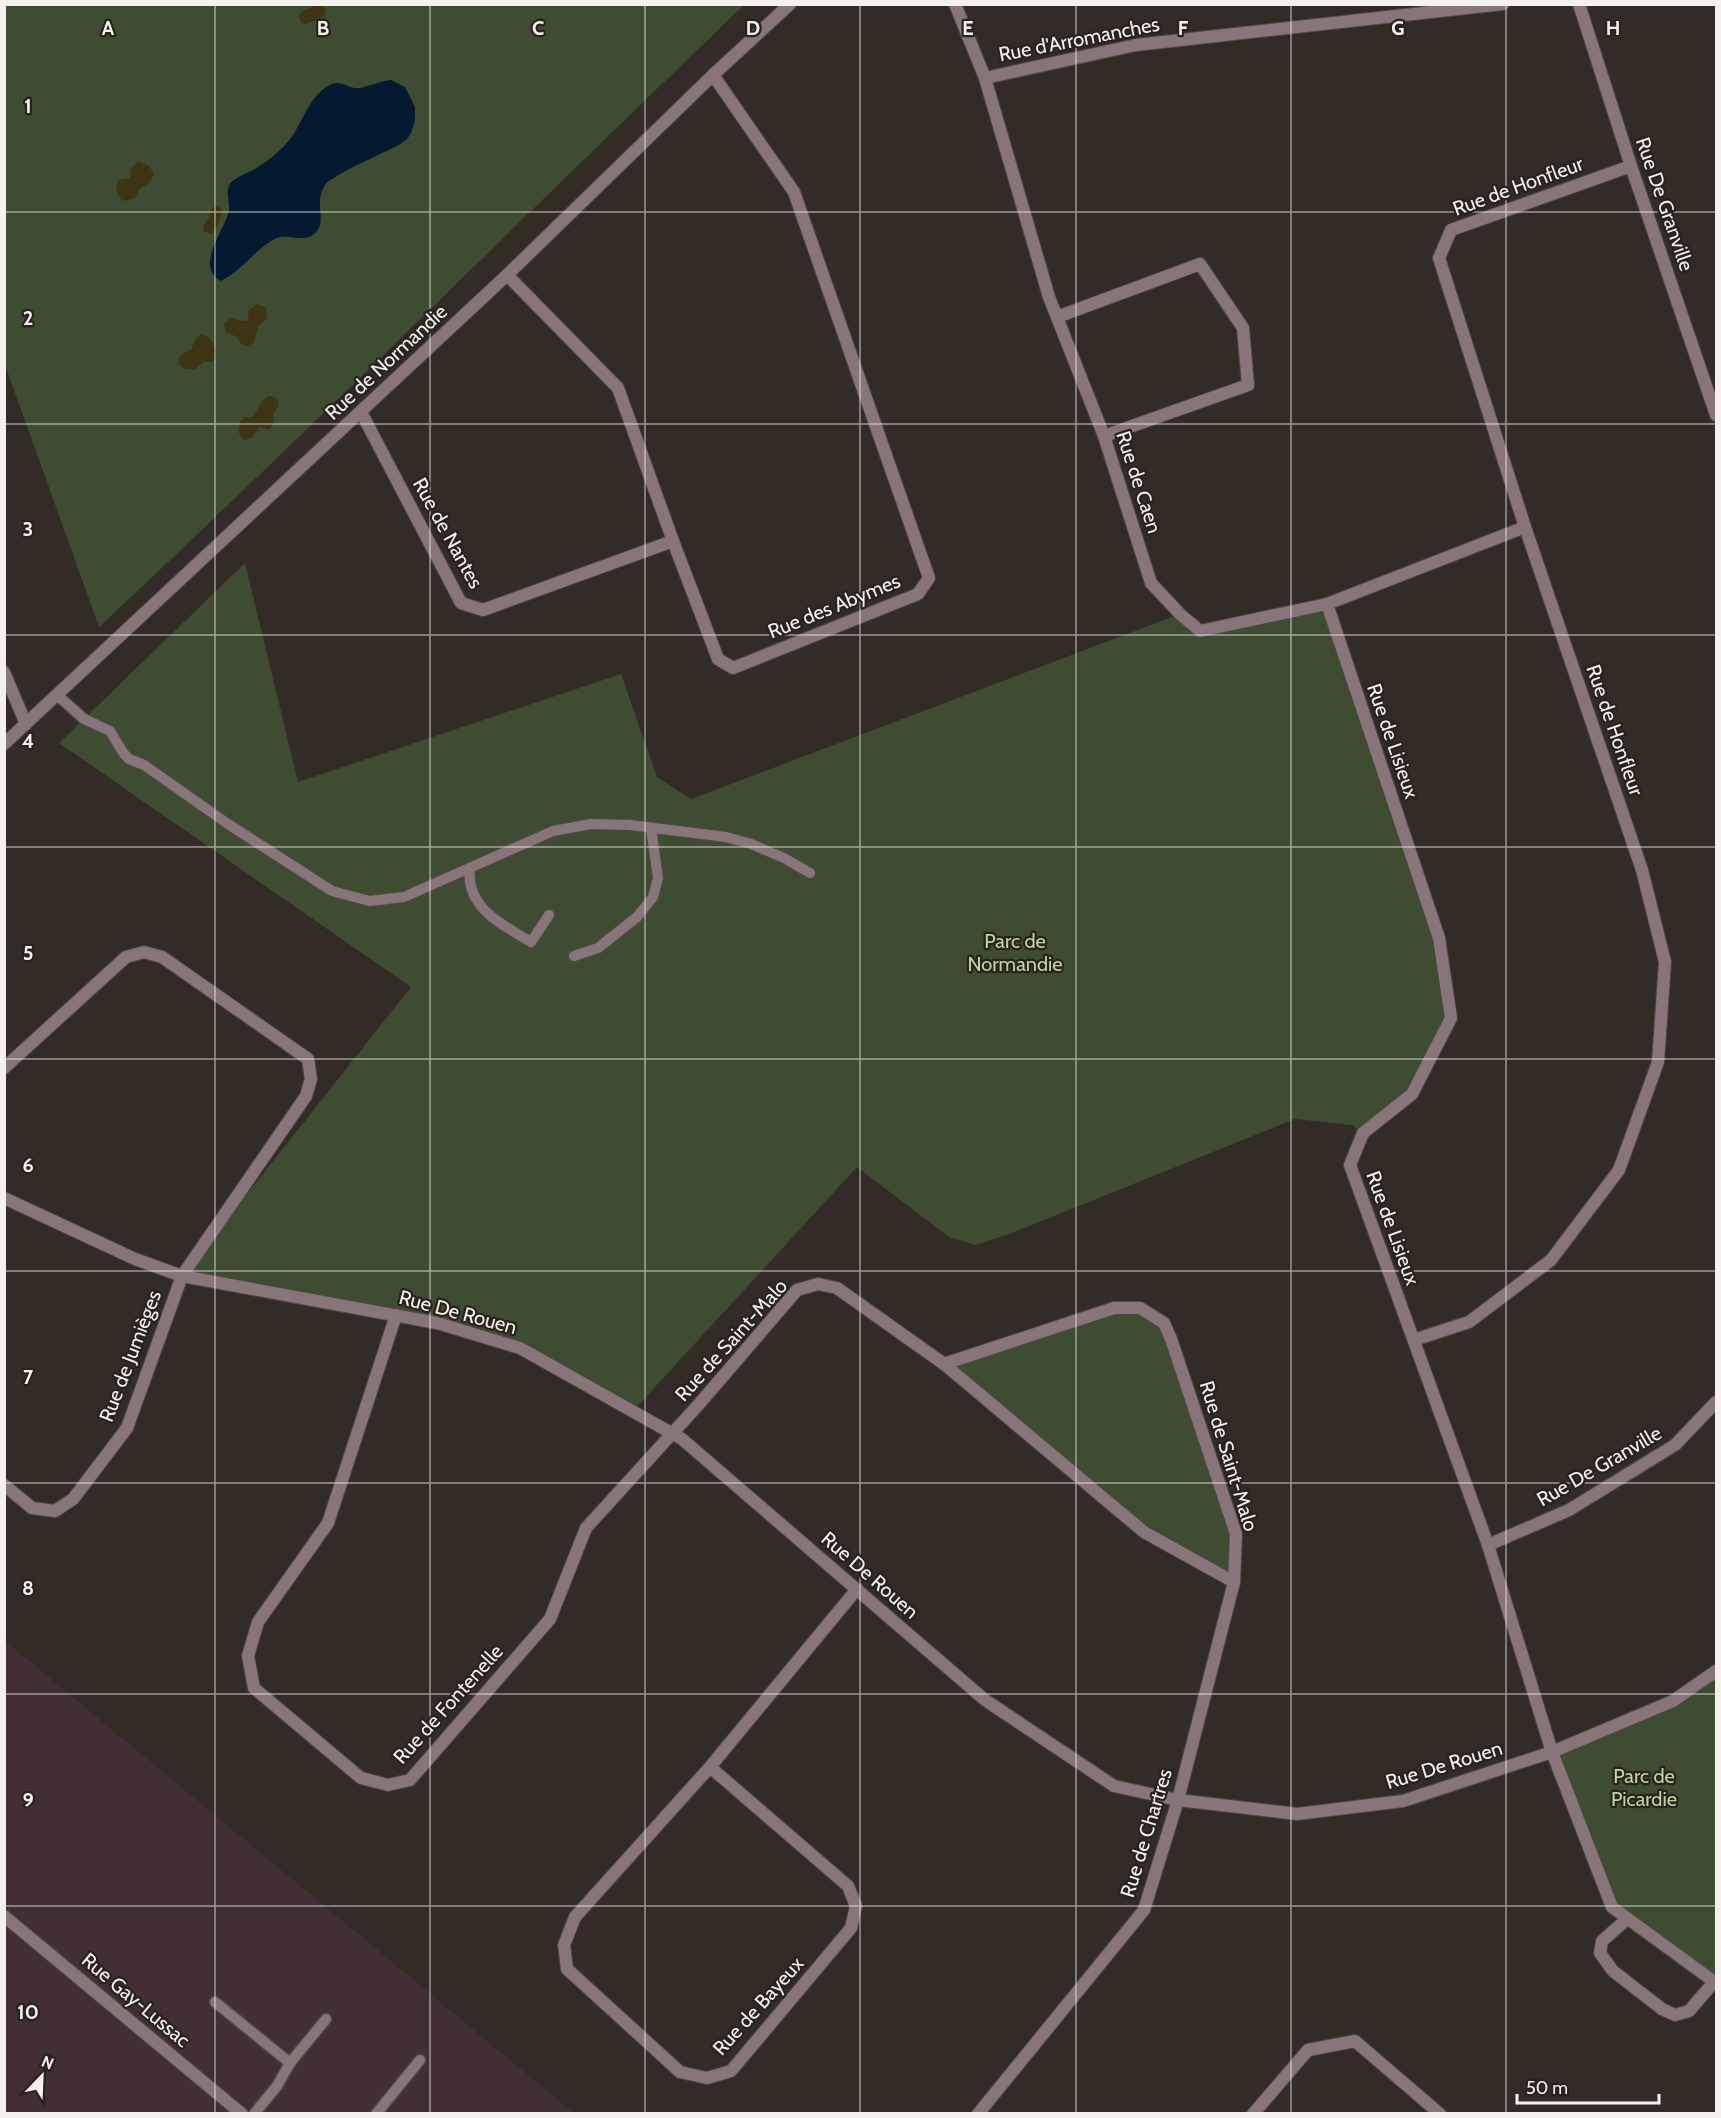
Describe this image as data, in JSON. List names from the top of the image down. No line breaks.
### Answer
{"streets":{"street":["Rue d'Arromanches","Rue de Honfleur","Rue De Granville","Rue de Normandie","Rue de Caen","Rue de Nantes","Rue des Abymes","Rue de Lisieux","Rue De Rouen","Rue de Saint-Malo","Rue de Jumièges","Rue de Fontenelle","Rue de Chartres","Rue Gay-Lussac","Rue de Bayeux"]},"crossings":[["Rue d'Arromanches","Rue de Caen"],["Rue de Honfleur","Rue De Granville"],["Rue de Honfleur","Rue de Caen"],["Rue de Honfleur","Rue de Lisieux"],["Rue De Granville","Rue de Lisieux"],["Rue de Normandie","Rue de Nantes"],["Rue de Normandie","Rue des Abymes"],["Rue de Caen","Rue de Lisieux"],["Rue de Nantes","Rue des Abymes"],["Rue de Lisieux","Rue De Rouen"],["Rue De Rouen","Rue de Saint-Malo"],["Rue De Rouen","Rue de Jumièges"],["Rue De Rouen","Rue de Fontenelle"],["Rue De Rouen","Rue de Chartres"],["Rue De Rouen","Rue de Bayeux"],["Rue de Saint-Malo","Rue de Fontenelle"],["Rue de Saint-Malo","Rue de Chartres"]],"parks":["Parc de Normandie","Parc de Picardie"],"scale_bar":"50 m","north":"top right","grid":{"columns":["A","B","C","D","E","F","G","H"],"rows":["1","2","3","4","5","6","7","8","9","10"]}}
